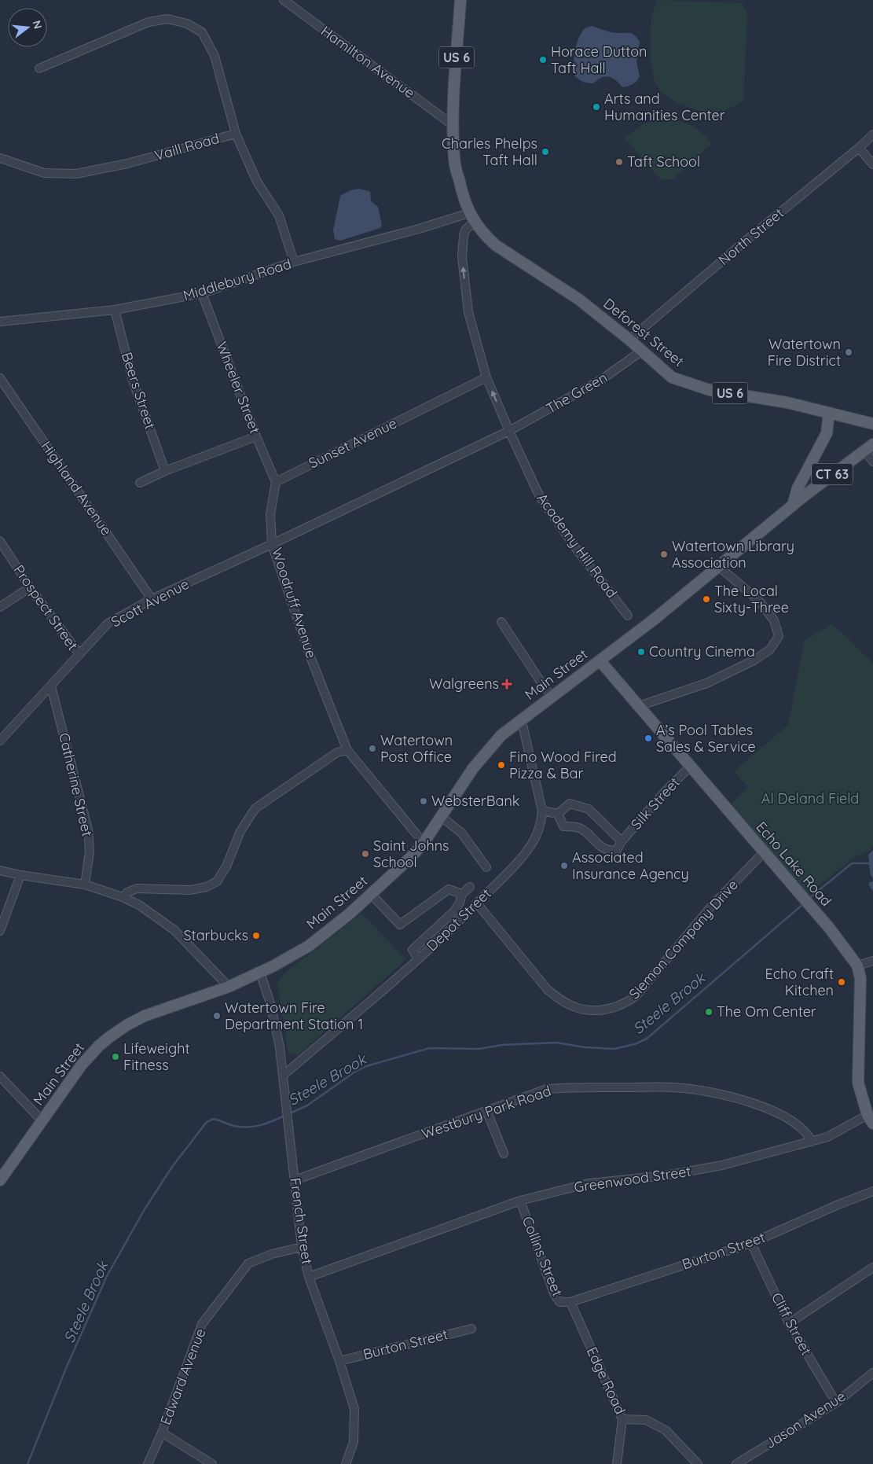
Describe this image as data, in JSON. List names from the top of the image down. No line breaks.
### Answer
{"streets":{"main road":["US 6","Deforest Street","CT 63","Main Street","Echo Lake Road"],"street":["Hamilton Avenue","Vaill Road","North Street","Middlebury Road","Wheeler Street","Beers Street","The Green","Sunset Avenue","Highland Avenue","Academy Hill Road","Scott Avenue","Woodruff Avenue","Prospect Street","Catherine Street","Silk Street","Depot Street","Siemon Company Drive","Westbury Park Road","Greenwood Street","French Street","Burton Street","Collins Street","Cliff Street","Edward Avenue","Edge Road","Jason Avenue"]},"crossings":[["US 6","Hamilton Avenue"],["US 6","Middlebury Road"],["US 6","Deforest Street"],["US 6","Academy Hill Road"],["Vaill Road","Middlebury Road"],["North Street","Deforest Street"],["Middlebury Road","Wheeler Street"],["Middlebury Road","Beers Street"],["Deforest Street","The Green"],["Wheeler Street","Sunset Avenue"],["The Green","Academy Hill Road"],["The Green","Woodruff Avenue"],["Sunset Avenue","Academy Hill Road"],["Highland Avenue","Scott Avenue"],["Academy Hill Road","Woodruff Avenue"],["Scott Avenue","Woodruff Avenue"],["Scott Avenue","Prospect Street"],["Scott Avenue","Catherine Street"],["Woodruff Avenue","Main Street"],["Main Street","Echo Lake Road"],["Main Street","Depot Street"],["Main Street","French Street"],["Silk Street","Echo Lake Road"],["Echo Lake Road","Siemon Company Drive"],["Echo Lake Road","Greenwood Street"],["Depot Street","Siemon Company Drive"],["Depot Street","French Street"],["Westbury Park Road","Greenwood Street"],["Westbury Park Road","French Street"],["Greenwood Street","French Street"],["Greenwood Street","Collins Street"],["French Street","Burton Street"],["French Street","Edward Avenue"],["Burton Street","Collins Street"],["Burton Street","Cliff Street"],["Burton Street","Edge Road"],["Collins Street","Edge Road"],["Cliff Street","Jason Avenue"]],"one_way":["Academy Hill Road"],"water":["Steele Brook"],"parks":["Al Deland Field"],"places":{"other":["Horace Dutton Taft Hall","Arts and Humanities Center","Charles Phelps Taft Hall","Taft School","Watertown Fire District","Watertown Library Association","The Local Sixty-Three","Country Cinema","A’s Pool Tables Sales & Service","Watertown Post Office","Fino Wood Fired Pizza & Bar","WebsterBank","Saint Johns School","Associated Insurance Agency","Starbucks","Echo Craft Kitchen","The Om Center","Watertown Fire Department Station 1","Lifeweight Fitness"],"health":["Walgreens"]},"north":"right"}
